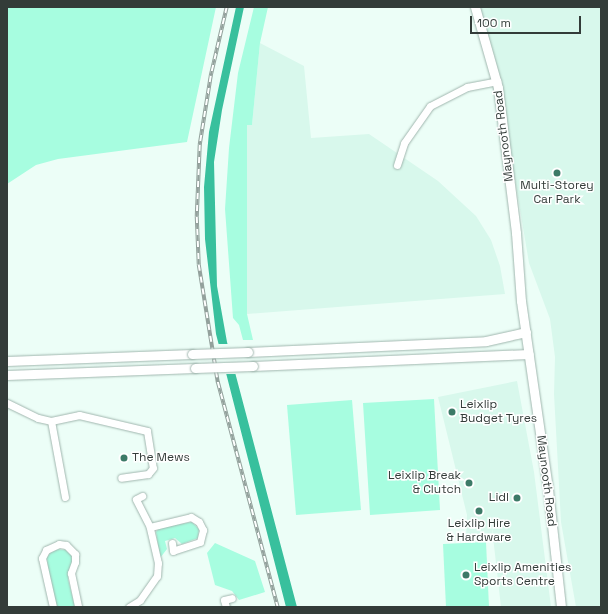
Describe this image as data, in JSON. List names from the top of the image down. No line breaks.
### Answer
{"streets":{"main road":["Maynooth Road"]},"places":["Multi-Storey Car Park","Leixlip Budget Tyres","The Mews","Leixlip Break & Clutch","Lidl","Leixlip Hire & Hardware","Leixlip Amenities Sports Centre"],"scale_bar":"100 m"}
